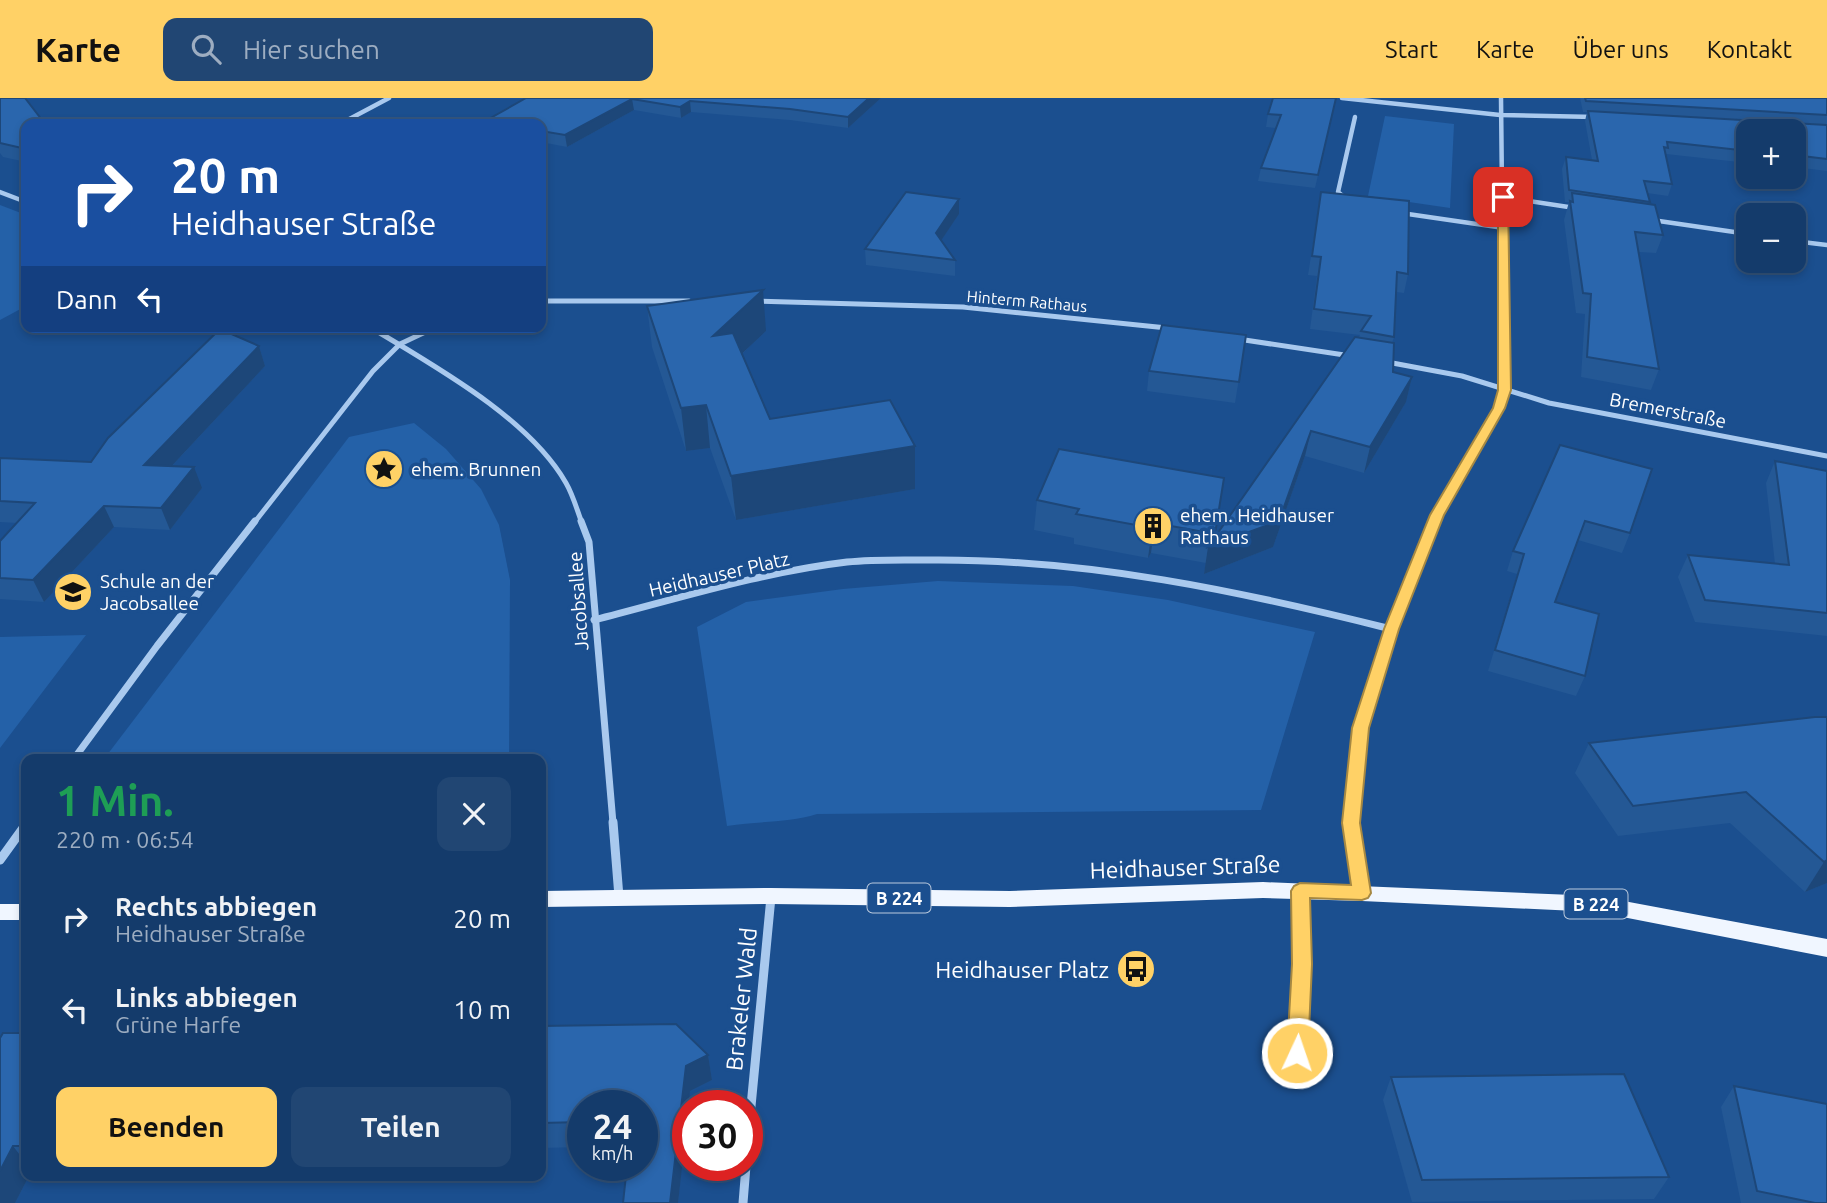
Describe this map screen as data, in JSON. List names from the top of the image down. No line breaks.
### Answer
{"streets":{"main road":["Heidhauser Straße","B 224"],"street":["Hinterm Rathaus","Bremerstraße","Heidhauser Platz","Jacobsallee","Brakeler Wald"]},"crossings":[["Heidhauser Platz","Jacobsallee"],["Jacobsallee","Heidhauser Straße"],["Heidhauser Straße","Brakeler Wald"]],"places":{"place":["ehem. Brunnen"],"building":["ehem. Heidhauser Rathaus"],"school or university":["Schule an der Jacobsallee"],"bus stop":["Heidhauser Platz"]},"page":{"header":"Karte","search":"Hier suchen","nav":["Start","Karte","Über uns","Kontakt"],"map_buttons":["+","−"],"turn":["20 m","Heidhauser Straße"],"then":"Dann","heading":["1 Min.","220 m · 06:54"],"list":[{"name":"Rechts abbiegen","note":"Heidhauser Straße","value":"20 m"},{"name":"Links abbiegen","note":"Grüne Harfe","value":"10 m"}],"buttons":["Beenden","Teilen"],"speed":"24 km/h","limit":"30"}}
